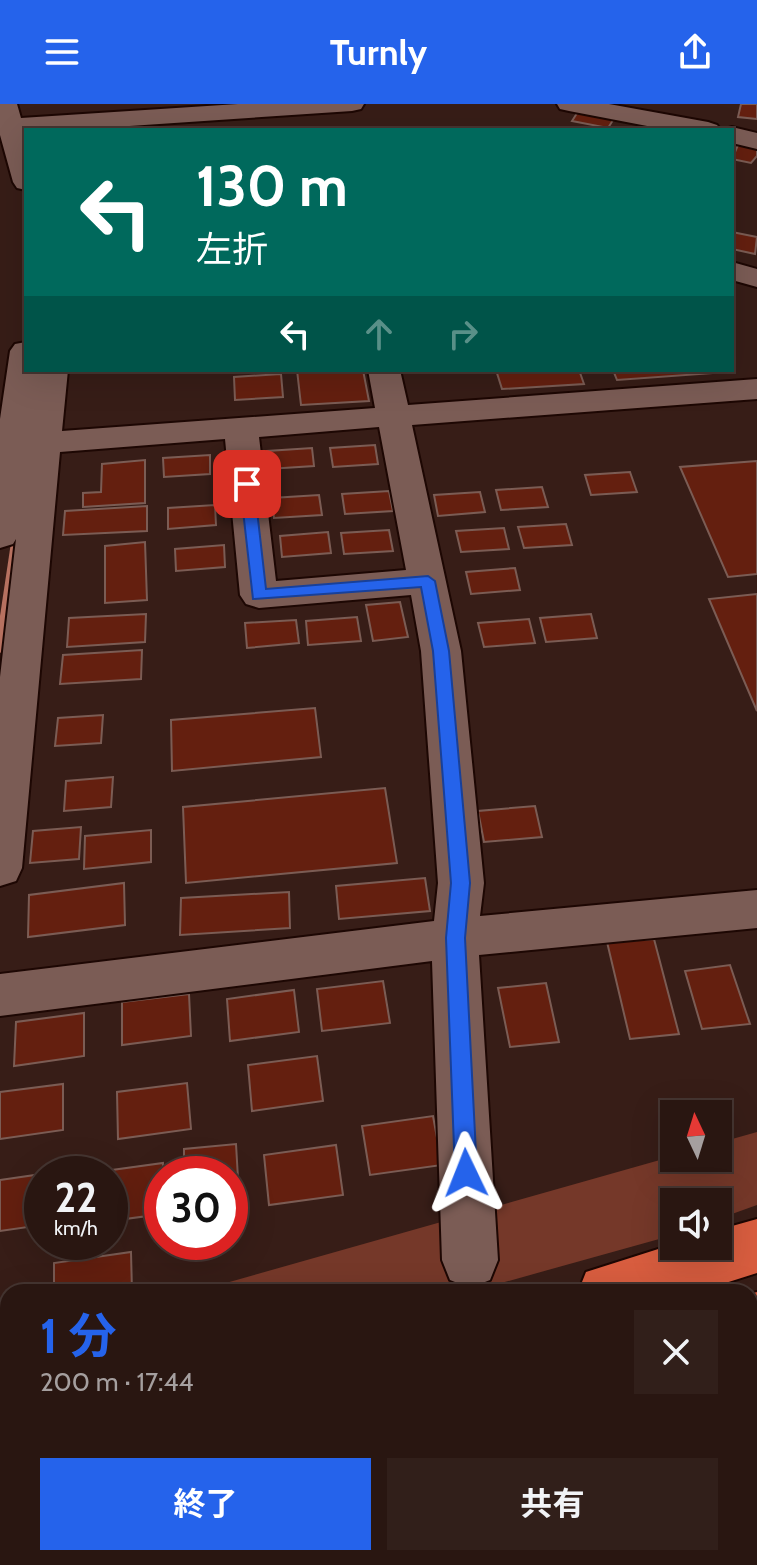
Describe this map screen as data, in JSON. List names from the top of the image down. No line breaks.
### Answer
{"north":"top","page":{"header":"Turnly","turn":["130 m","左折"],"speed":"22 km/h","limit":"30","heading":["1 分","200 m · 17:44"],"buttons":["終了","共有"]}}
